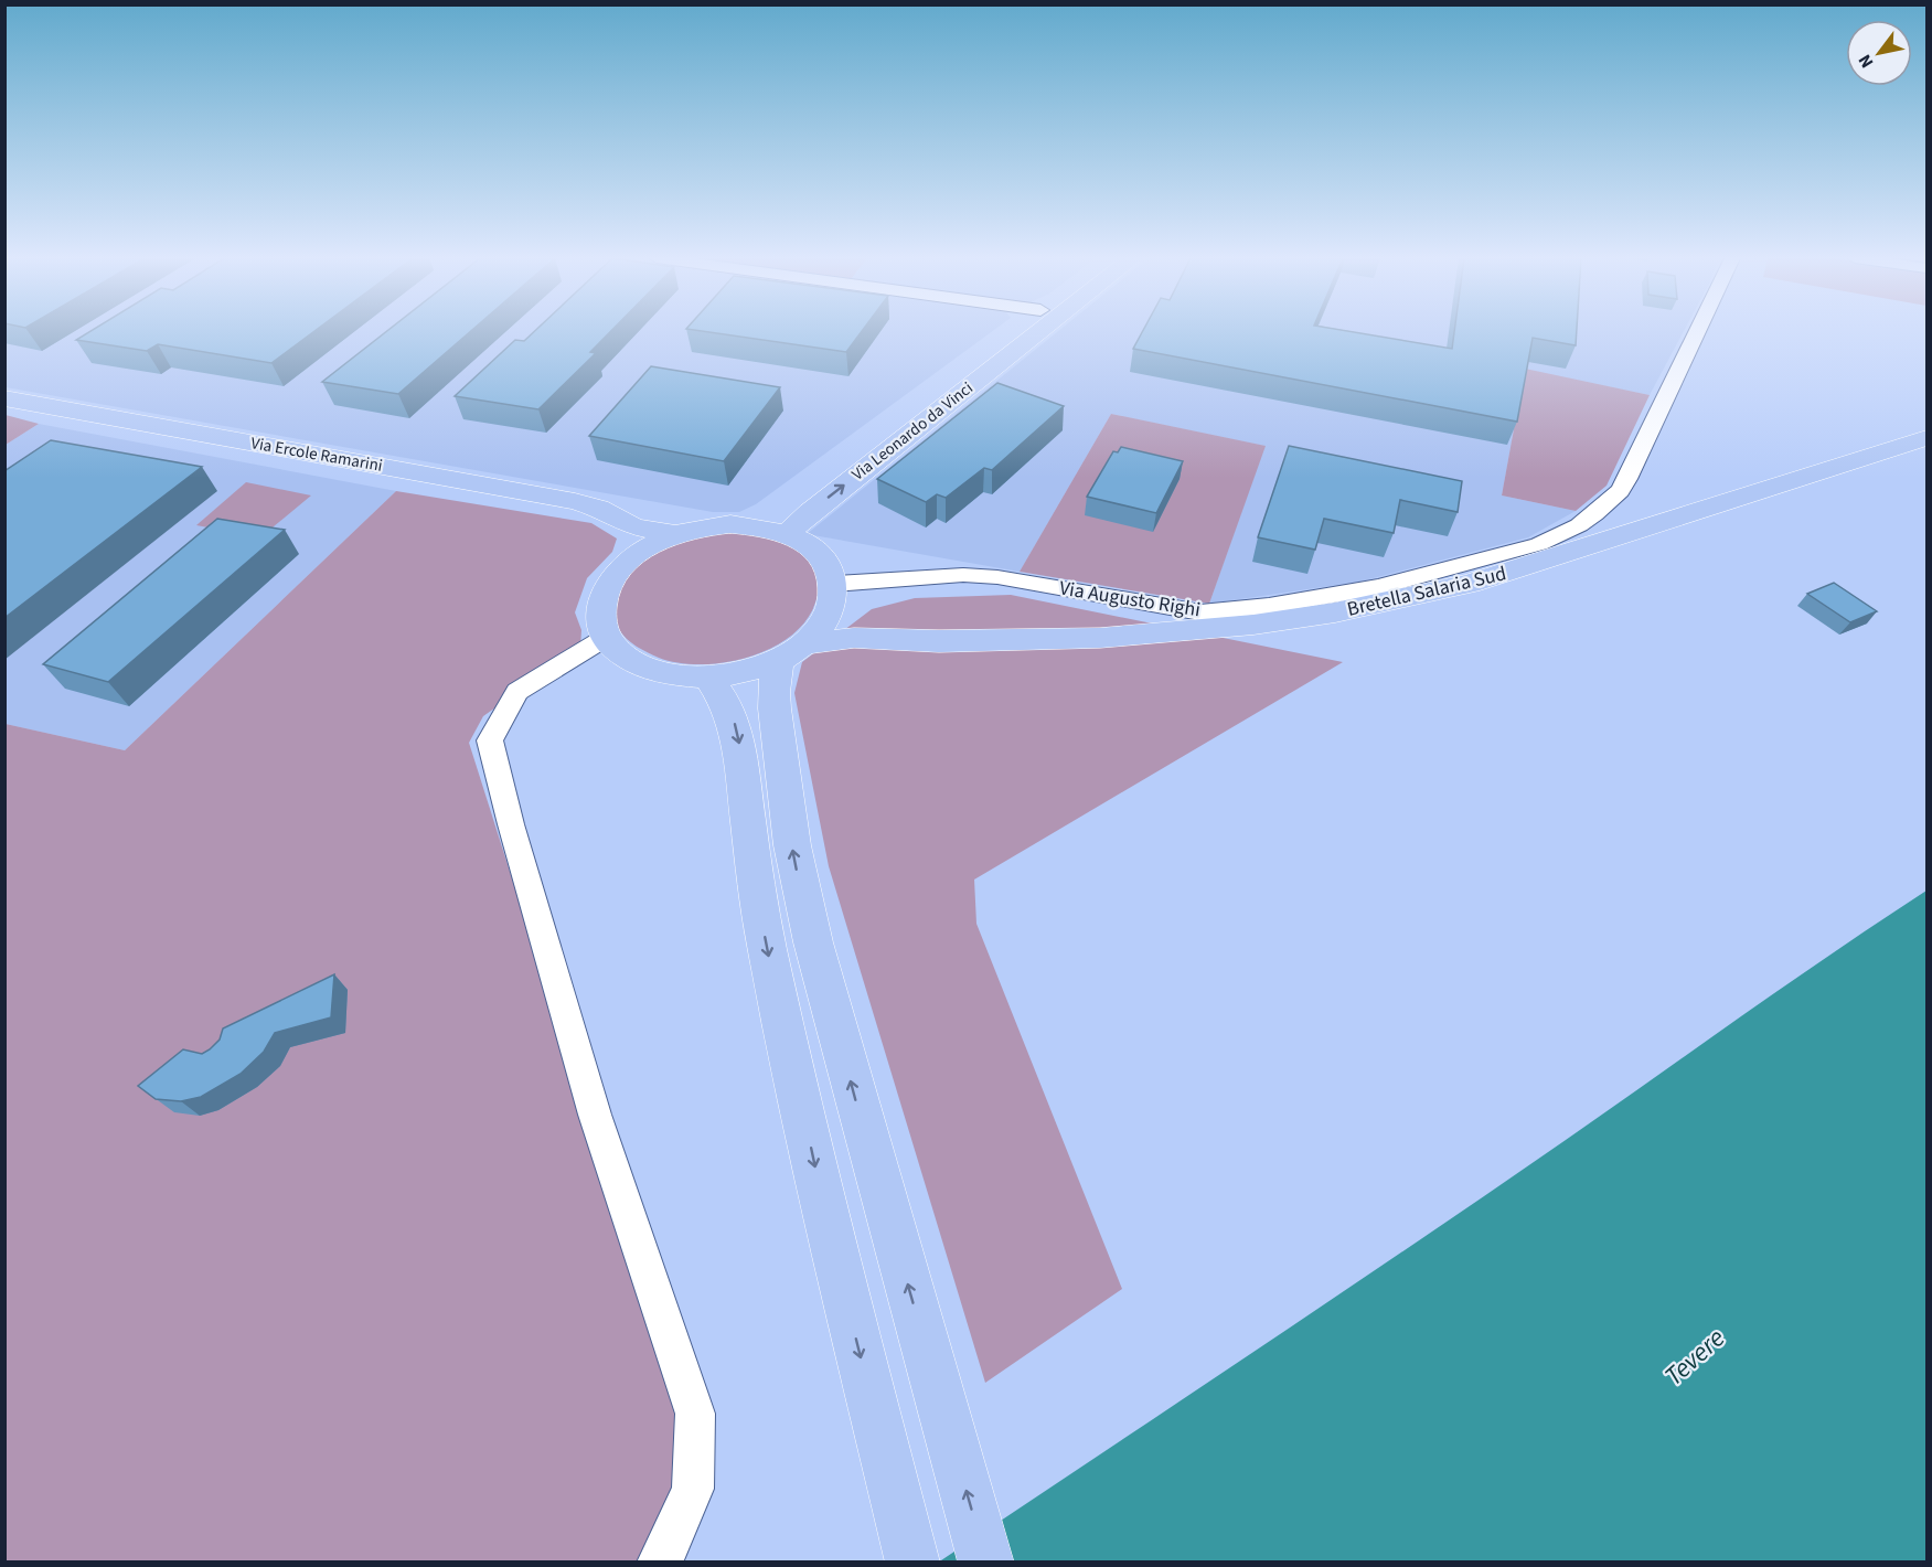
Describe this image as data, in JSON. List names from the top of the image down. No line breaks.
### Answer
{"streets":{"main road":["Via Leonardo da Vinci","Via Ercole Ramarini","Bretella Salaria Sud"],"street":["Via Augusto Righi"]},"crossings":[["Via Leonardo da Vinci","Via Ercole Ramarini"],["Via Leonardo da Vinci","Bretella Salaria Sud"],["Via Leonardo da Vinci","Via Augusto Righi"],["Via Ercole Ramarini","Bretella Salaria Sud"],["Via Ercole Ramarini","Via Augusto Righi"],["Bretella Salaria Sud","Via Augusto Righi"]],"water":["Tevere"],"north":"bottom left"}
